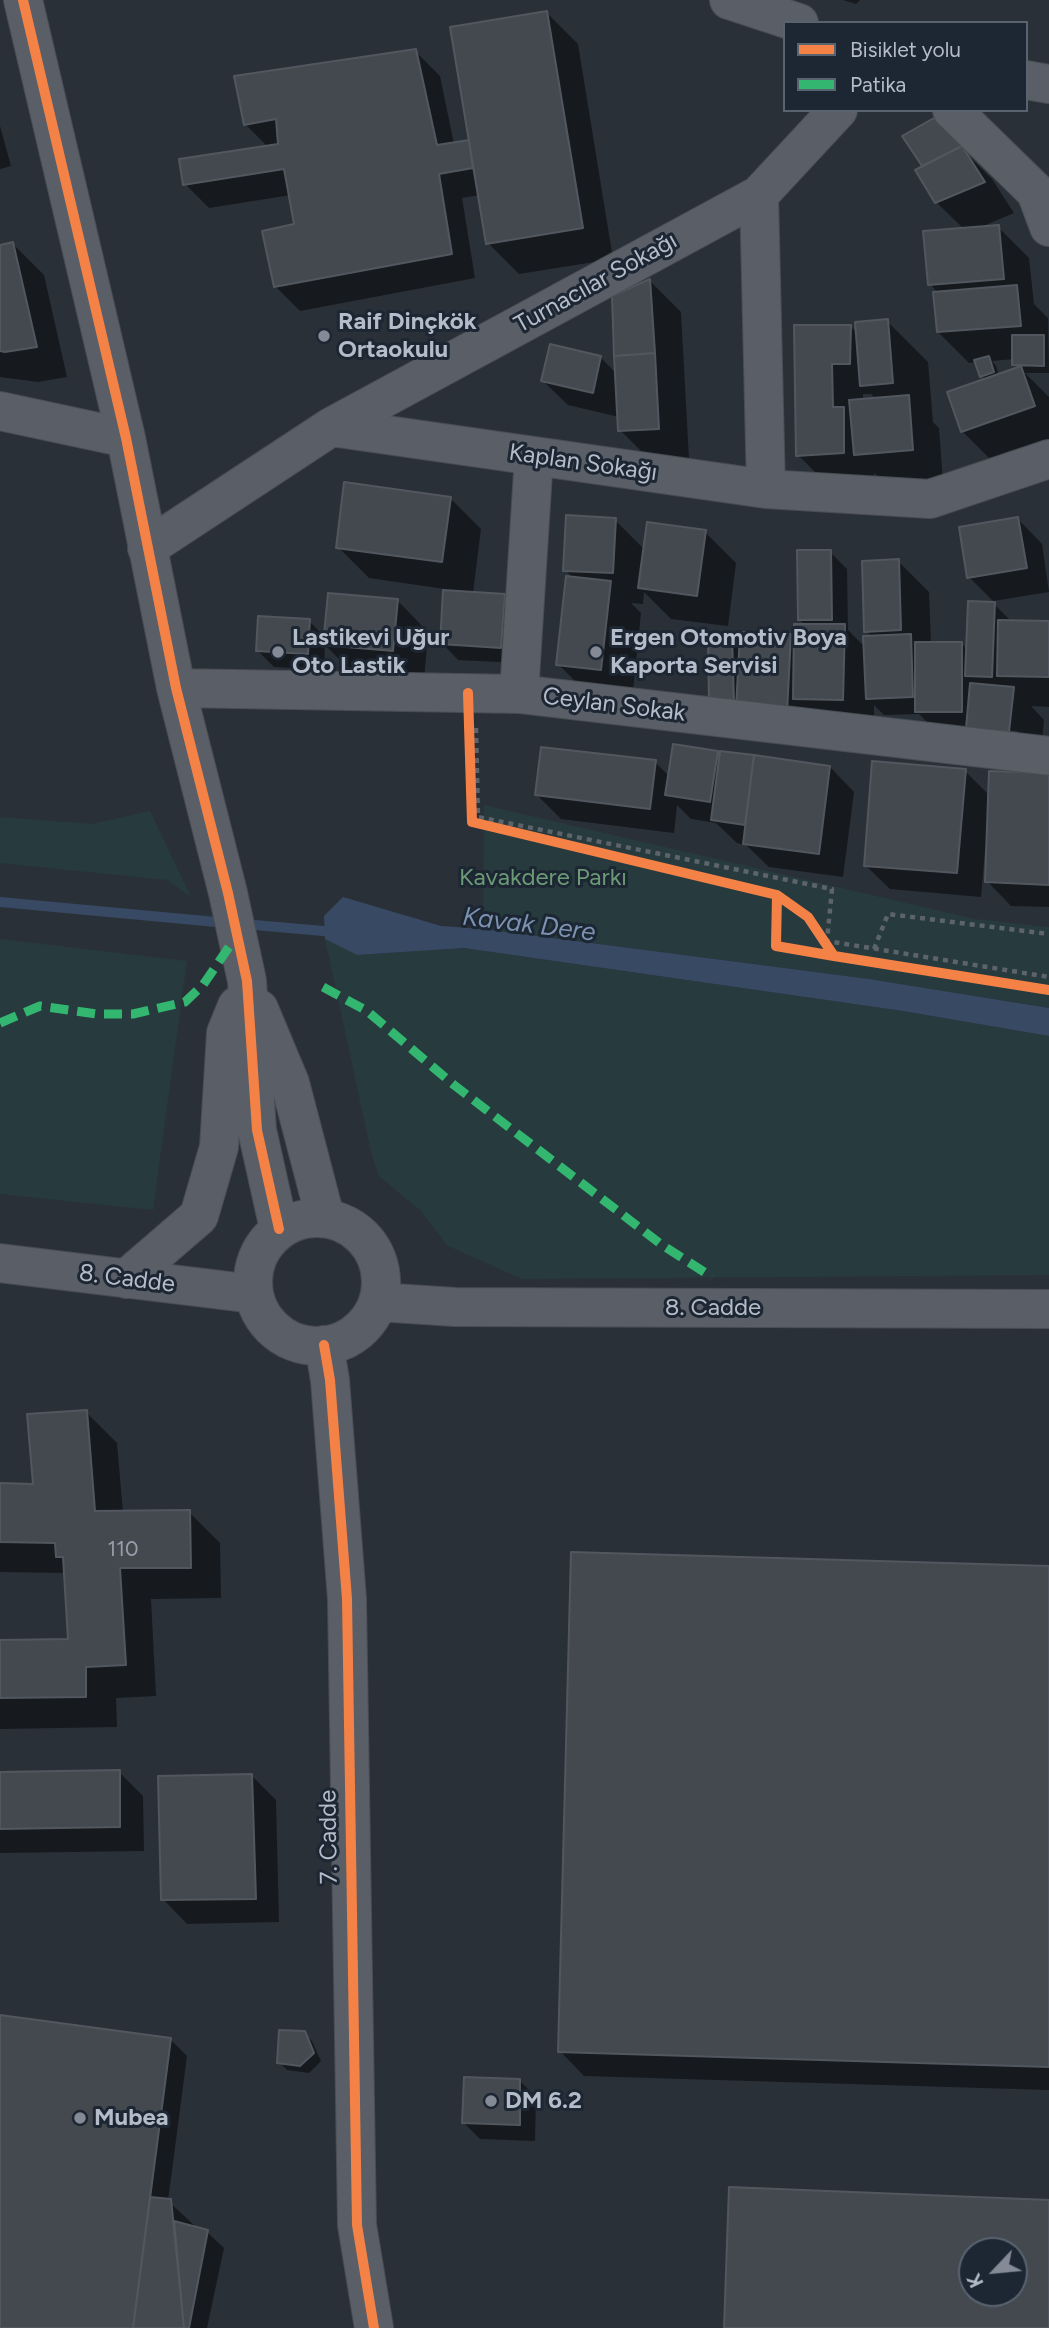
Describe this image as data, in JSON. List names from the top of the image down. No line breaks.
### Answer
{"streets":{"street":["Turnacılar Sokağı","Kaplan Sokağı","Ceylan Sokak","8. Cadde","7. Cadde"]},"crossings":[["Turnacılar Sokağı","Kaplan Sokağı"],["8. Cadde","7. Cadde"]],"water":["Kavak Dere"],"parks":["Kavakdere Parkı"],"places":["Raif Dinçkök Ortaokulu","Lastikevi Uğur Oto Lastik","Ergen Otomotiv Boya Kaporta Servisi","DM 6.2","Mubea"],"house_numbers":["110"],"legend":["Bisiklet yolu","Patika"],"north":"bottom left"}
